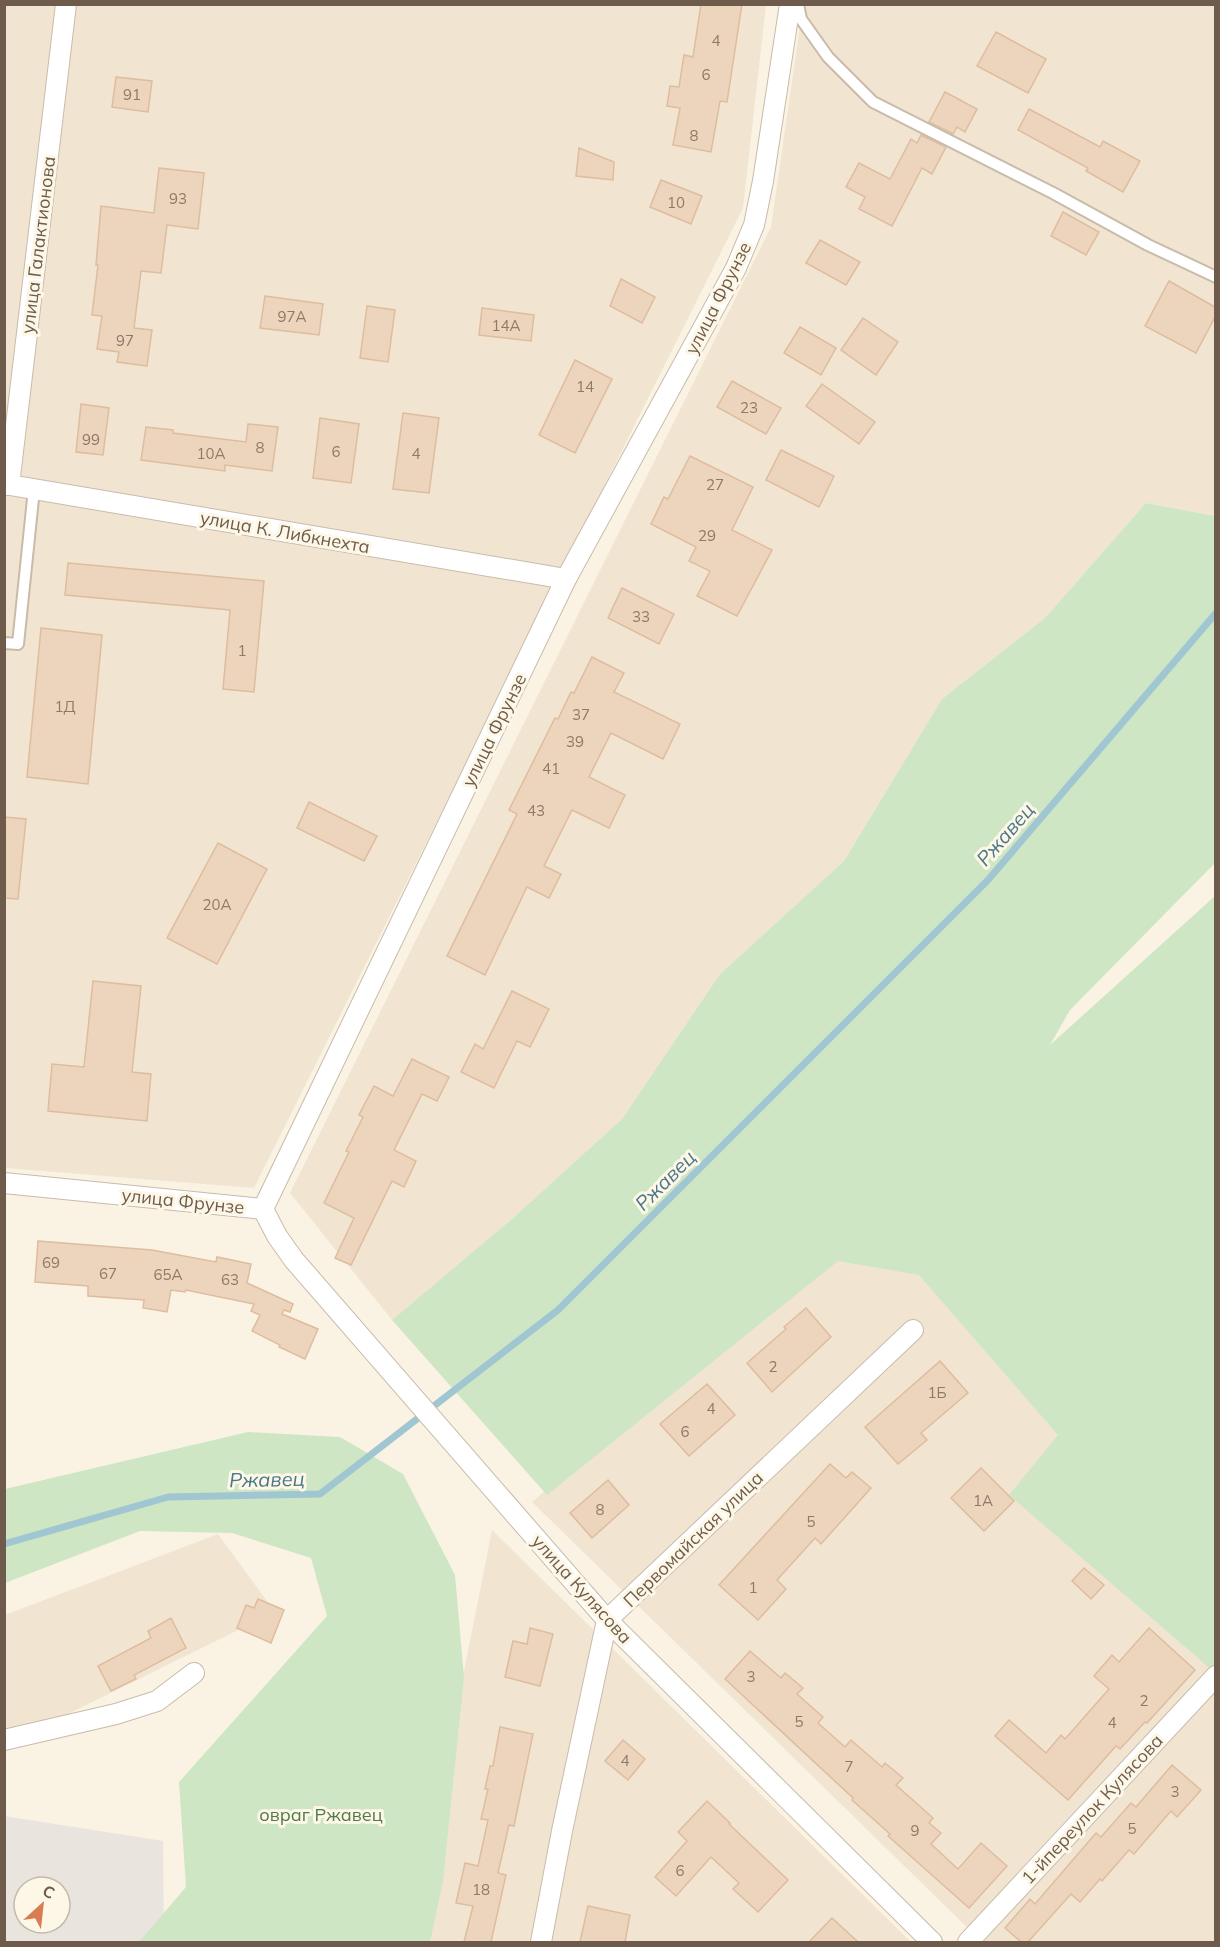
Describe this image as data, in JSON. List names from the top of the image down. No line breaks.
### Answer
{"streets":{"street":["улица Галактионова","улица Фрунзе","улица К. Либкнехта","Первомайская улица","улица Кулясова","1-йпереулок Кулясова"]},"crossings":[["улица Галактионова","улица К. Либкнехта"],["улица Фрунзе","улица К. Либкнехта"],["улица Фрунзе","улица Кулясова"],["Первомайская улица","улица Кулясова"]],"water":["Ржавец"],"parks":["овраг Ржавец"],"house_numbers":["4","6","91","8","93","10","97А","14А","97","14","23","99","8","6","10А","4","27","29","33","1","1Д","37","39","41","43","20А","69","67","65А","63","2","1Б","4","6","1А","8","5","1","3","2","5","4","4","7","3","5","9","6","18"],"north":"top right"}
